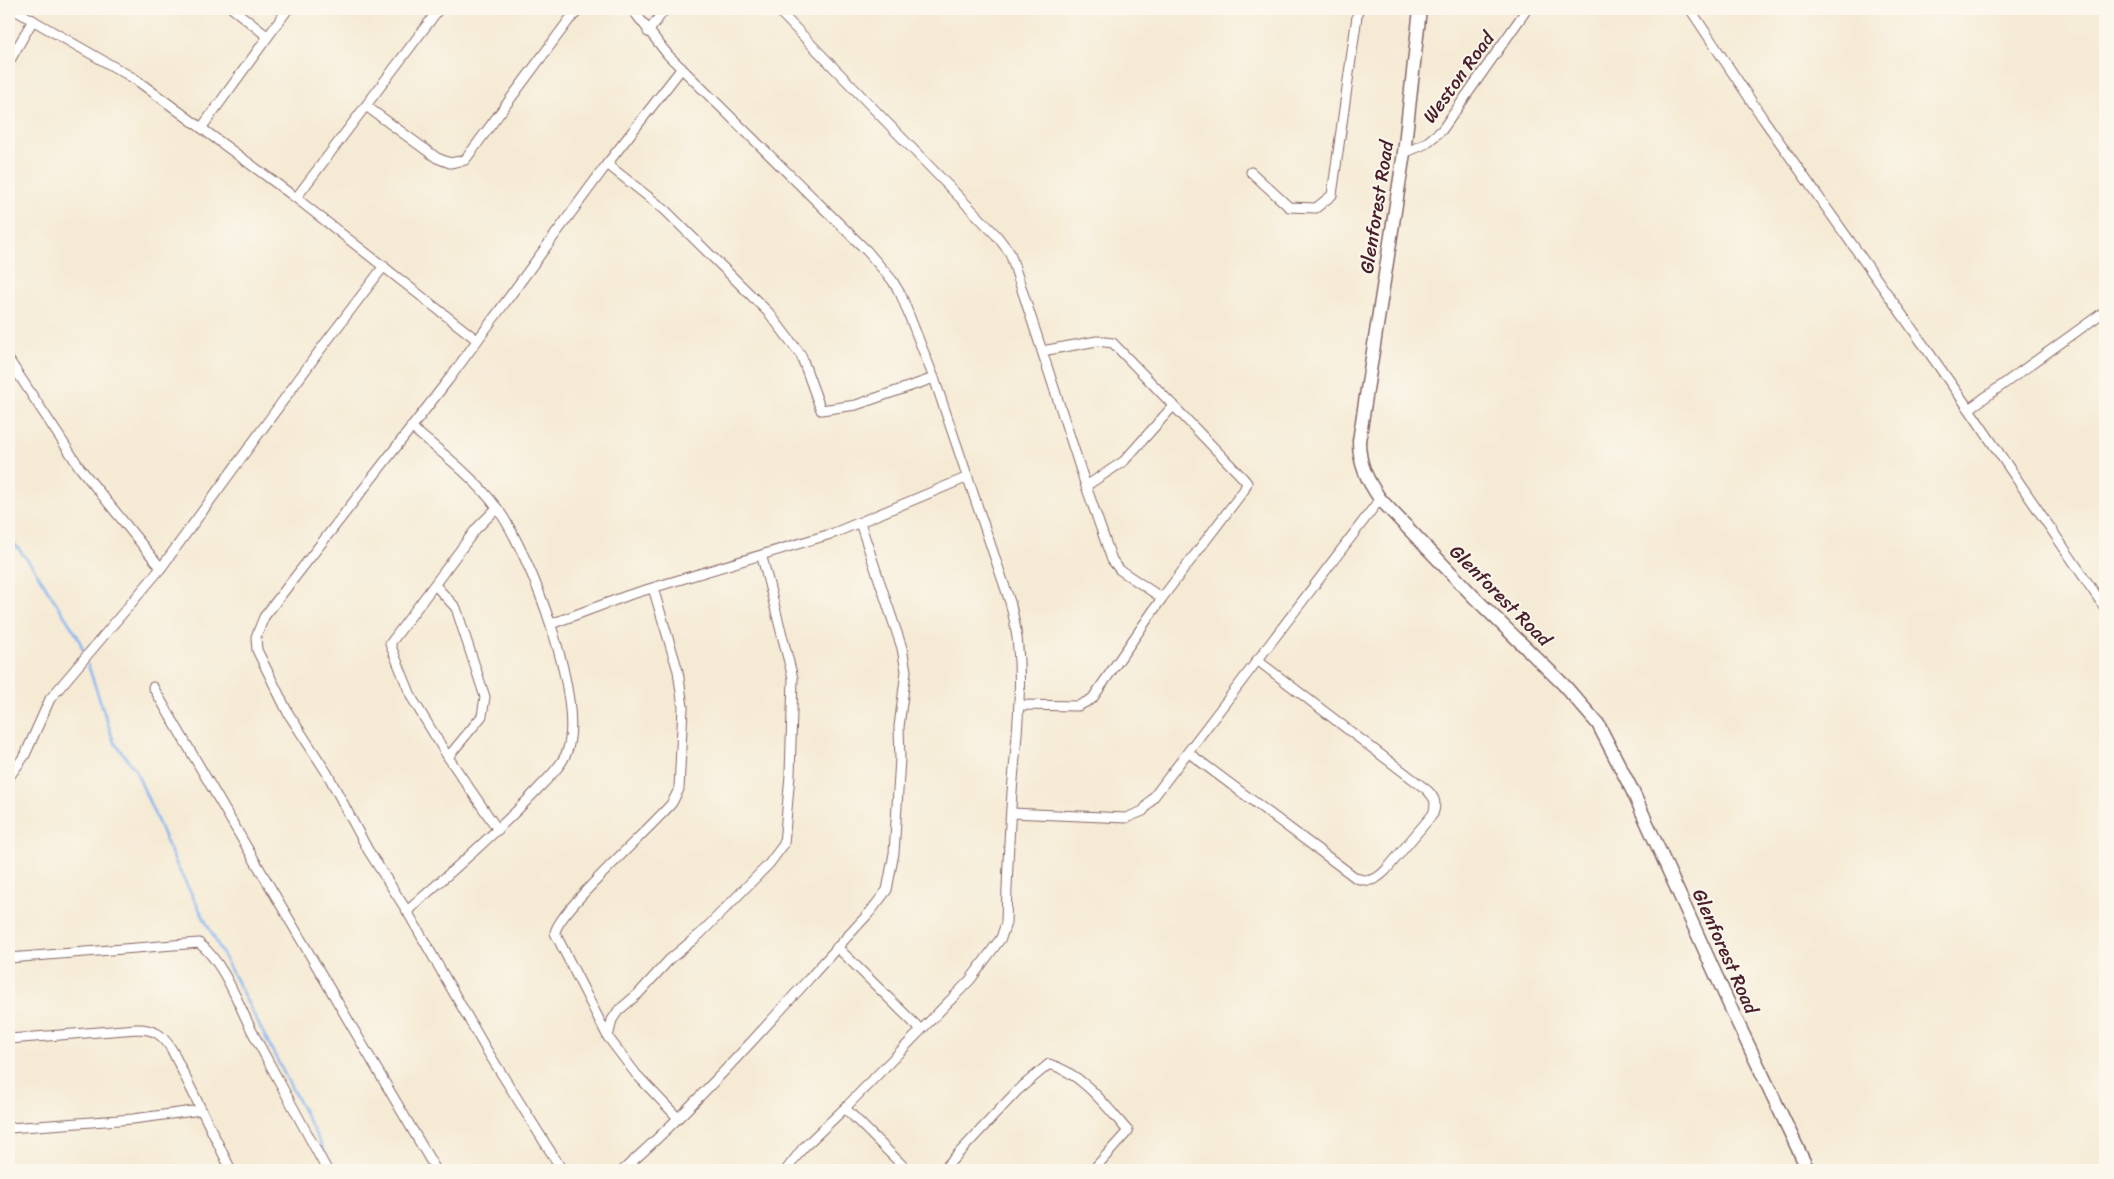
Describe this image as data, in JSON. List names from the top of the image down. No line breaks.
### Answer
{"streets":{"street":["Weston Road","Glenforest Road"]},"crossings":[["Weston Road","Glenforest Road"]]}
